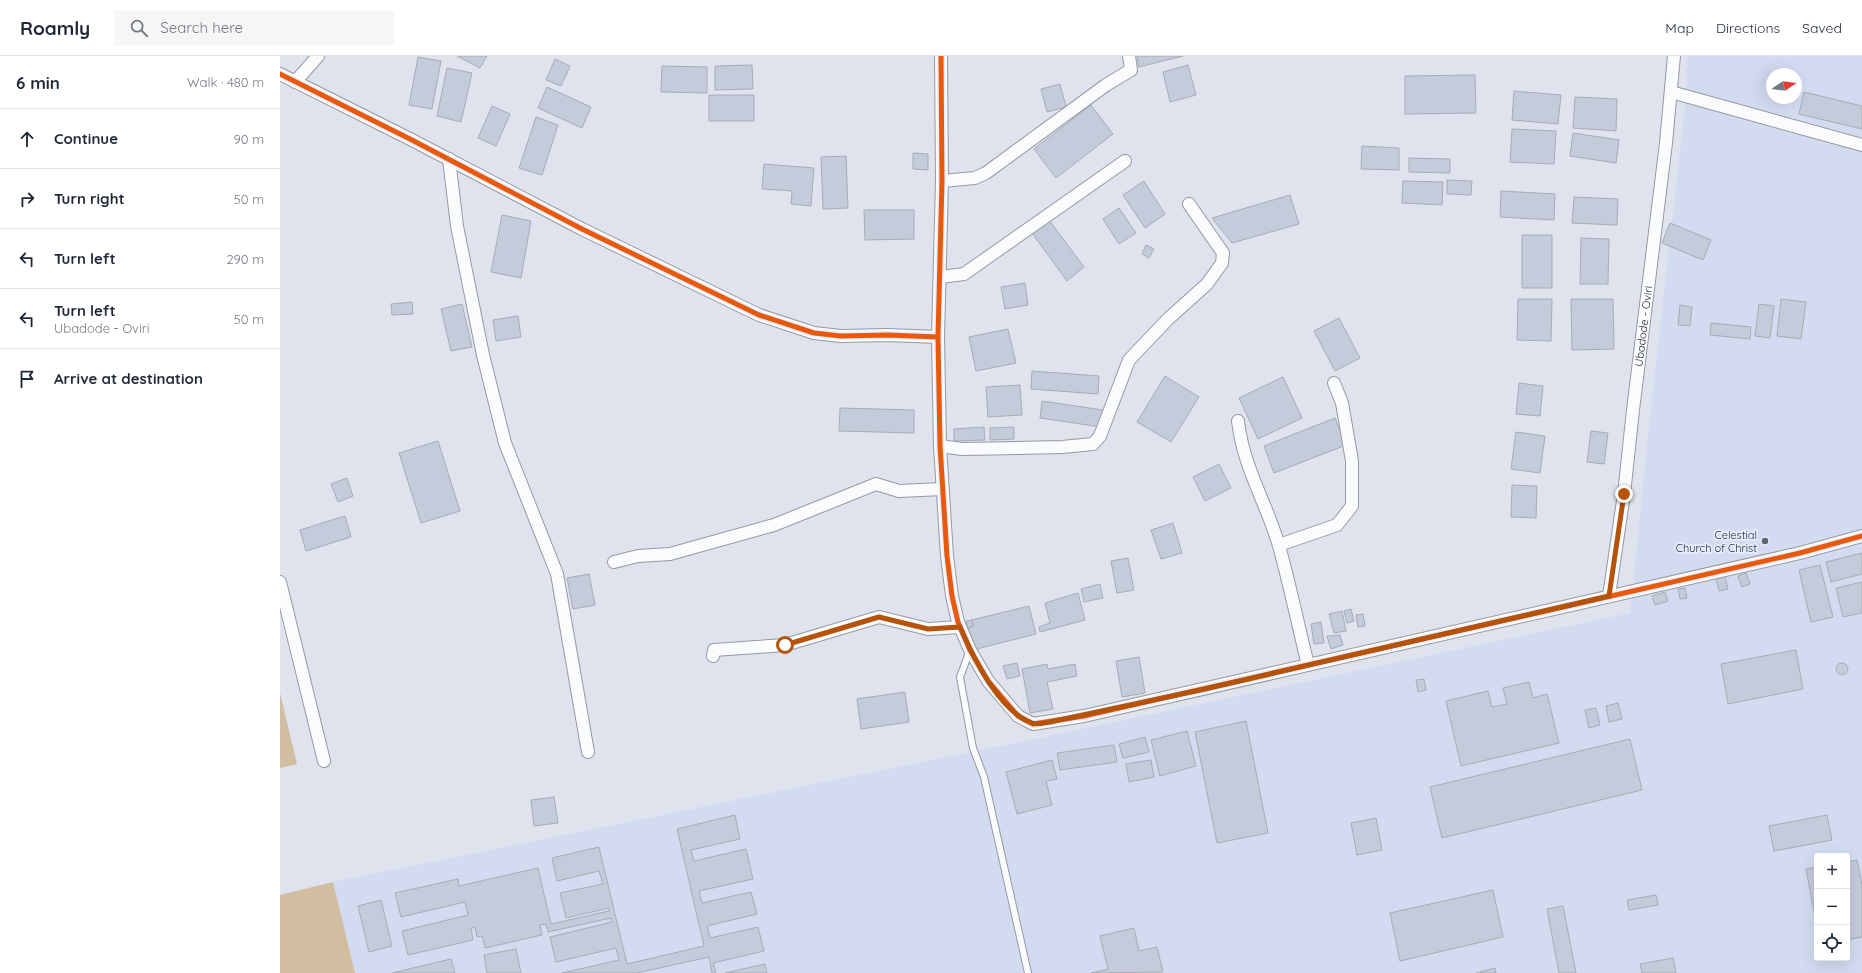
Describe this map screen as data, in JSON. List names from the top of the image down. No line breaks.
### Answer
{"streets":{"street":["Ubadode - Oviri"]},"places":["Celestial Church of Christ"],"north":"right","page":{"header":"Roamly","search":"Search here","nav":["Map","Directions","Saved"],"heading":["6 min","Walk · 480 m"],"list":[["Continue","90 m"],["Turn right","50 m"],["Turn left","290 m"],["Turn left","Ubadode - Oviri","50 m"],"Arrive at destination"],"map_buttons":["+","−"]}}
